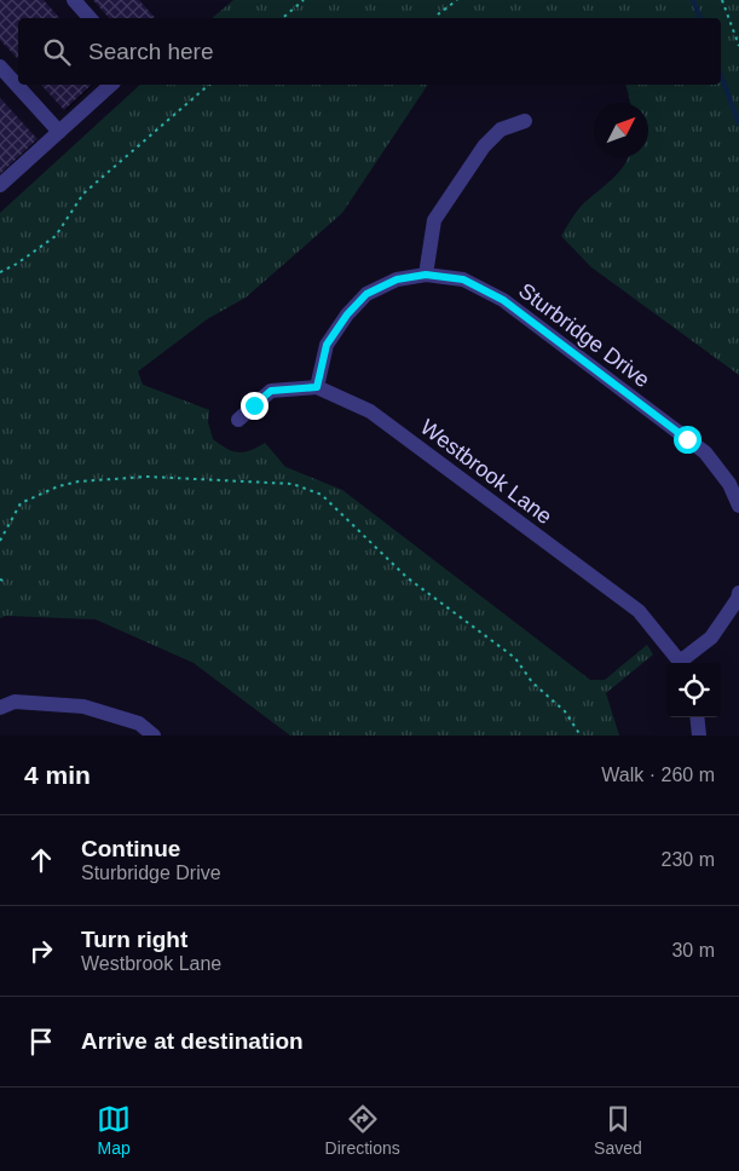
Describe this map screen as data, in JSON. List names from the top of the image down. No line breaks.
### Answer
{"streets":{"street":["Sturbridge Drive","Westbrook Lane"]},"crossings":[["Sturbridge Drive","Westbrook Lane"]],"north":"top right","page":{"search":"Search here","heading":["4 min","Walk · 260 m"],"list":[["Continue","Sturbridge Drive","230 m"],["Turn right","Westbrook Lane","30 m"],"Arrive at destination"],"nav":["Map","Directions","Saved"]}}
